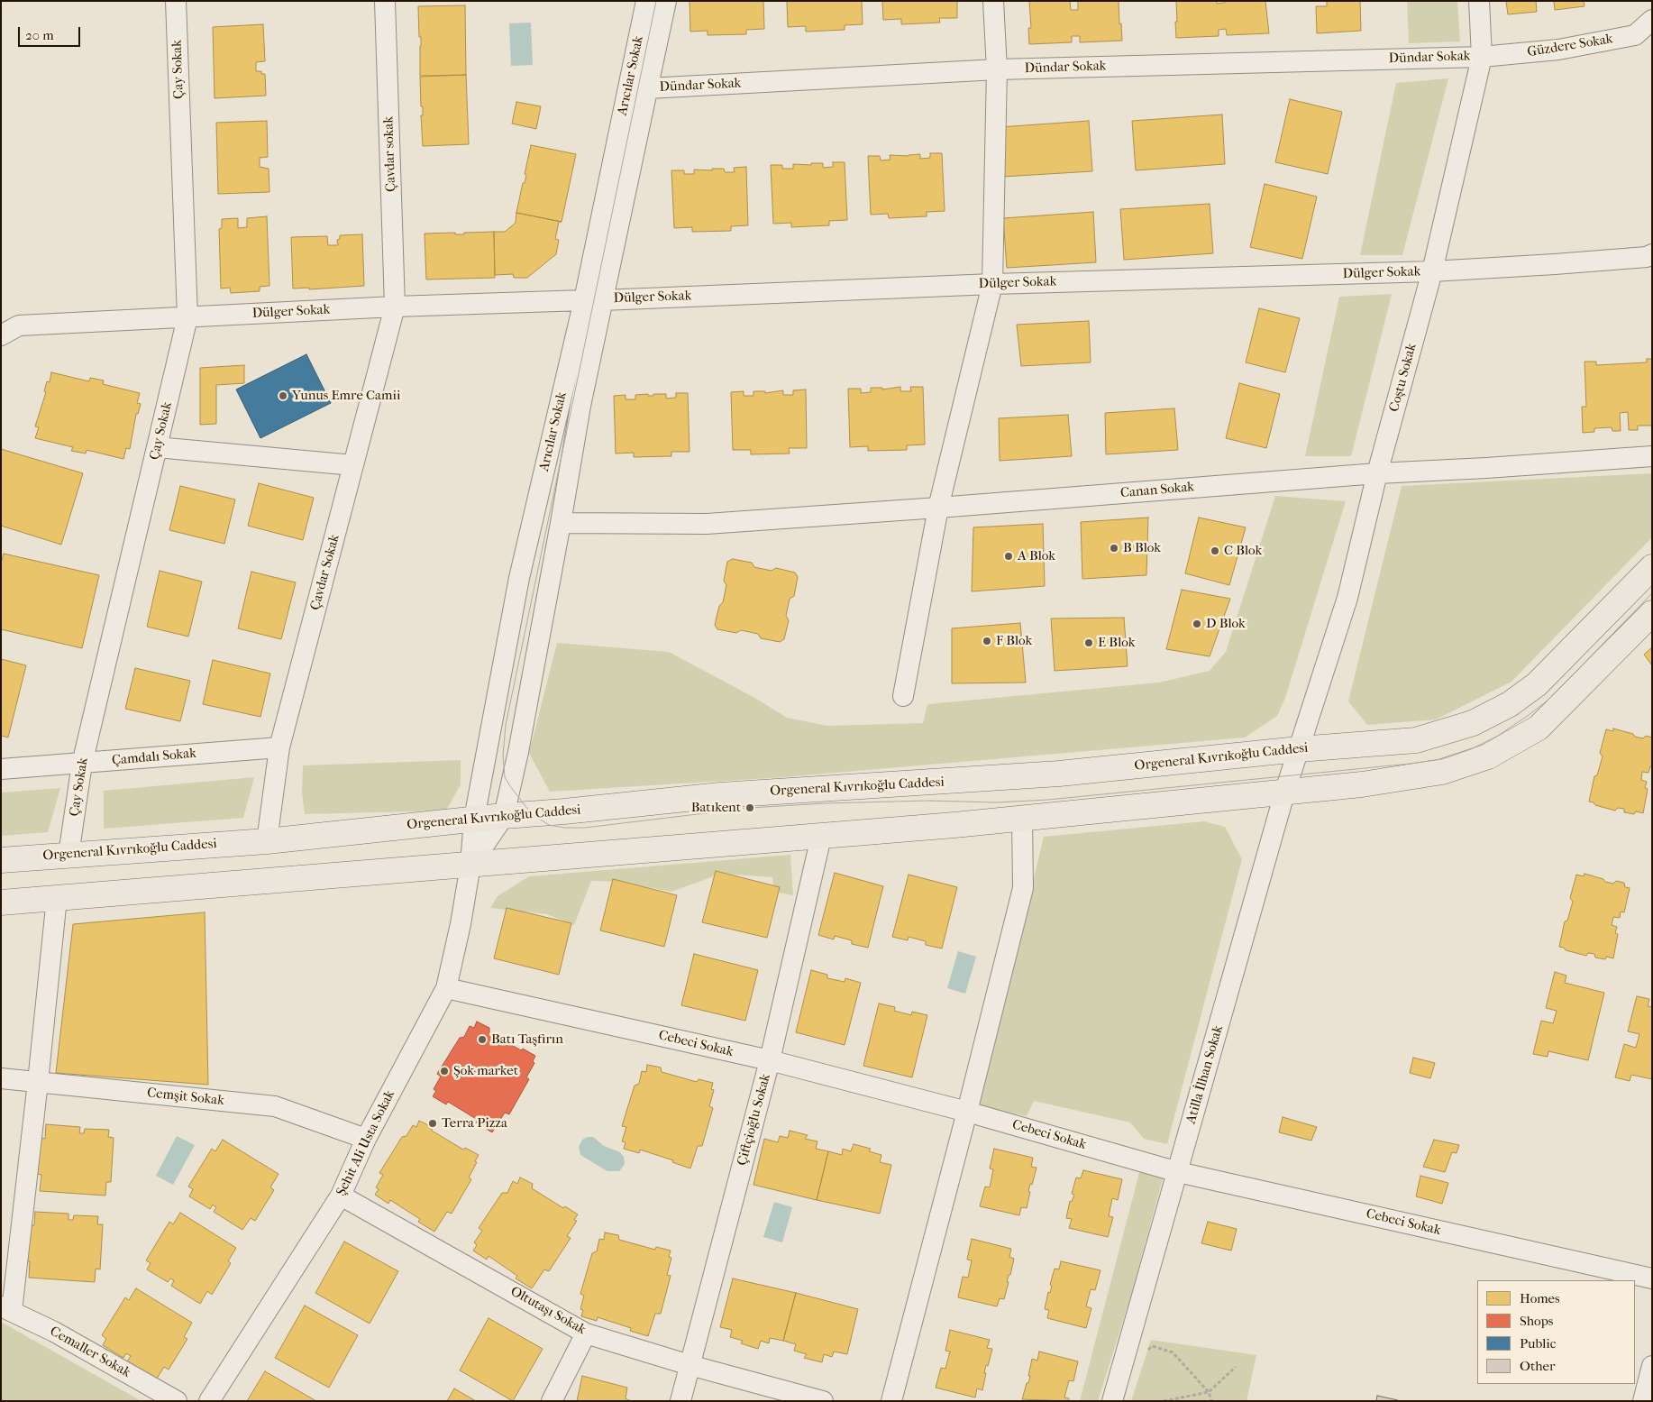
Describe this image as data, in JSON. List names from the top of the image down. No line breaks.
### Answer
{"streets":{"main road":["Orgeneral Kıvrıkoğlu Caddesi"],"street":["Güzdere Sokak","Dündar Sokak","Çay Sokak","Arıcılar Sokak","Çavdar sokak","Dülger Sokak","Coştu Sokak","Canan Sokak","Çavdar Sokak","Çamdalı Sokak","Cebeci Sokak","Atilla İlhan Sokak","Cemşit Sokak","Çiftçioğlu Sokak","Şehit Ali Usta Sokak","Oltutaşı Sokak","Cemaller Sokak"]},"crossings":[["Güzdere Sokak","Dündar Sokak"],["Güzdere Sokak","Coştu Sokak"],["Dündar Sokak","Coştu Sokak"],["Çay Sokak","Dülger Sokak"],["Çay Sokak","Çamdalı Sokak"],["Çay Sokak","Orgeneral Kıvrıkoğlu Caddesi"],["Arıcılar Sokak","Dülger Sokak"],["Arıcılar Sokak","Orgeneral Kıvrıkoğlu Caddesi"],["Arıcılar Sokak","Şehit Ali Usta Sokak"],["Çavdar sokak","Dülger Sokak"],["Çavdar sokak","Çavdar Sokak"],["Dülger Sokak","Coştu Sokak"],["Dülger Sokak","Çavdar Sokak"],["Coştu Sokak","Canan Sokak"],["Coştu Sokak","Orgeneral Kıvrıkoğlu Caddesi"],["Coştu Sokak","Atilla İlhan Sokak"],["Çavdar Sokak","Çamdalı Sokak"],["Çavdar Sokak","Orgeneral Kıvrıkoğlu Caddesi"],["Orgeneral Kıvrıkoğlu Caddesi","Atilla İlhan Sokak"],["Cebeci Sokak","Atilla İlhan Sokak"],["Cebeci Sokak","Çiftçioğlu Sokak"],["Cebeci Sokak","Şehit Ali Usta Sokak"],["Cemşit Sokak","Şehit Ali Usta Sokak"],["Çiftçioğlu Sokak","Oltutaşı Sokak"],["Şehit Ali Usta Sokak","Oltutaşı Sokak"]],"places":["Yunus Emre Camii","B Blok","C Blok","A Blok","D Blok","F Blok","E Blok","Batıkent","Batı Taşfırın","Şok market","Terra Pizza"],"legend":["Homes","Shops","Public","Other"],"scale_bar":"20 m"}
